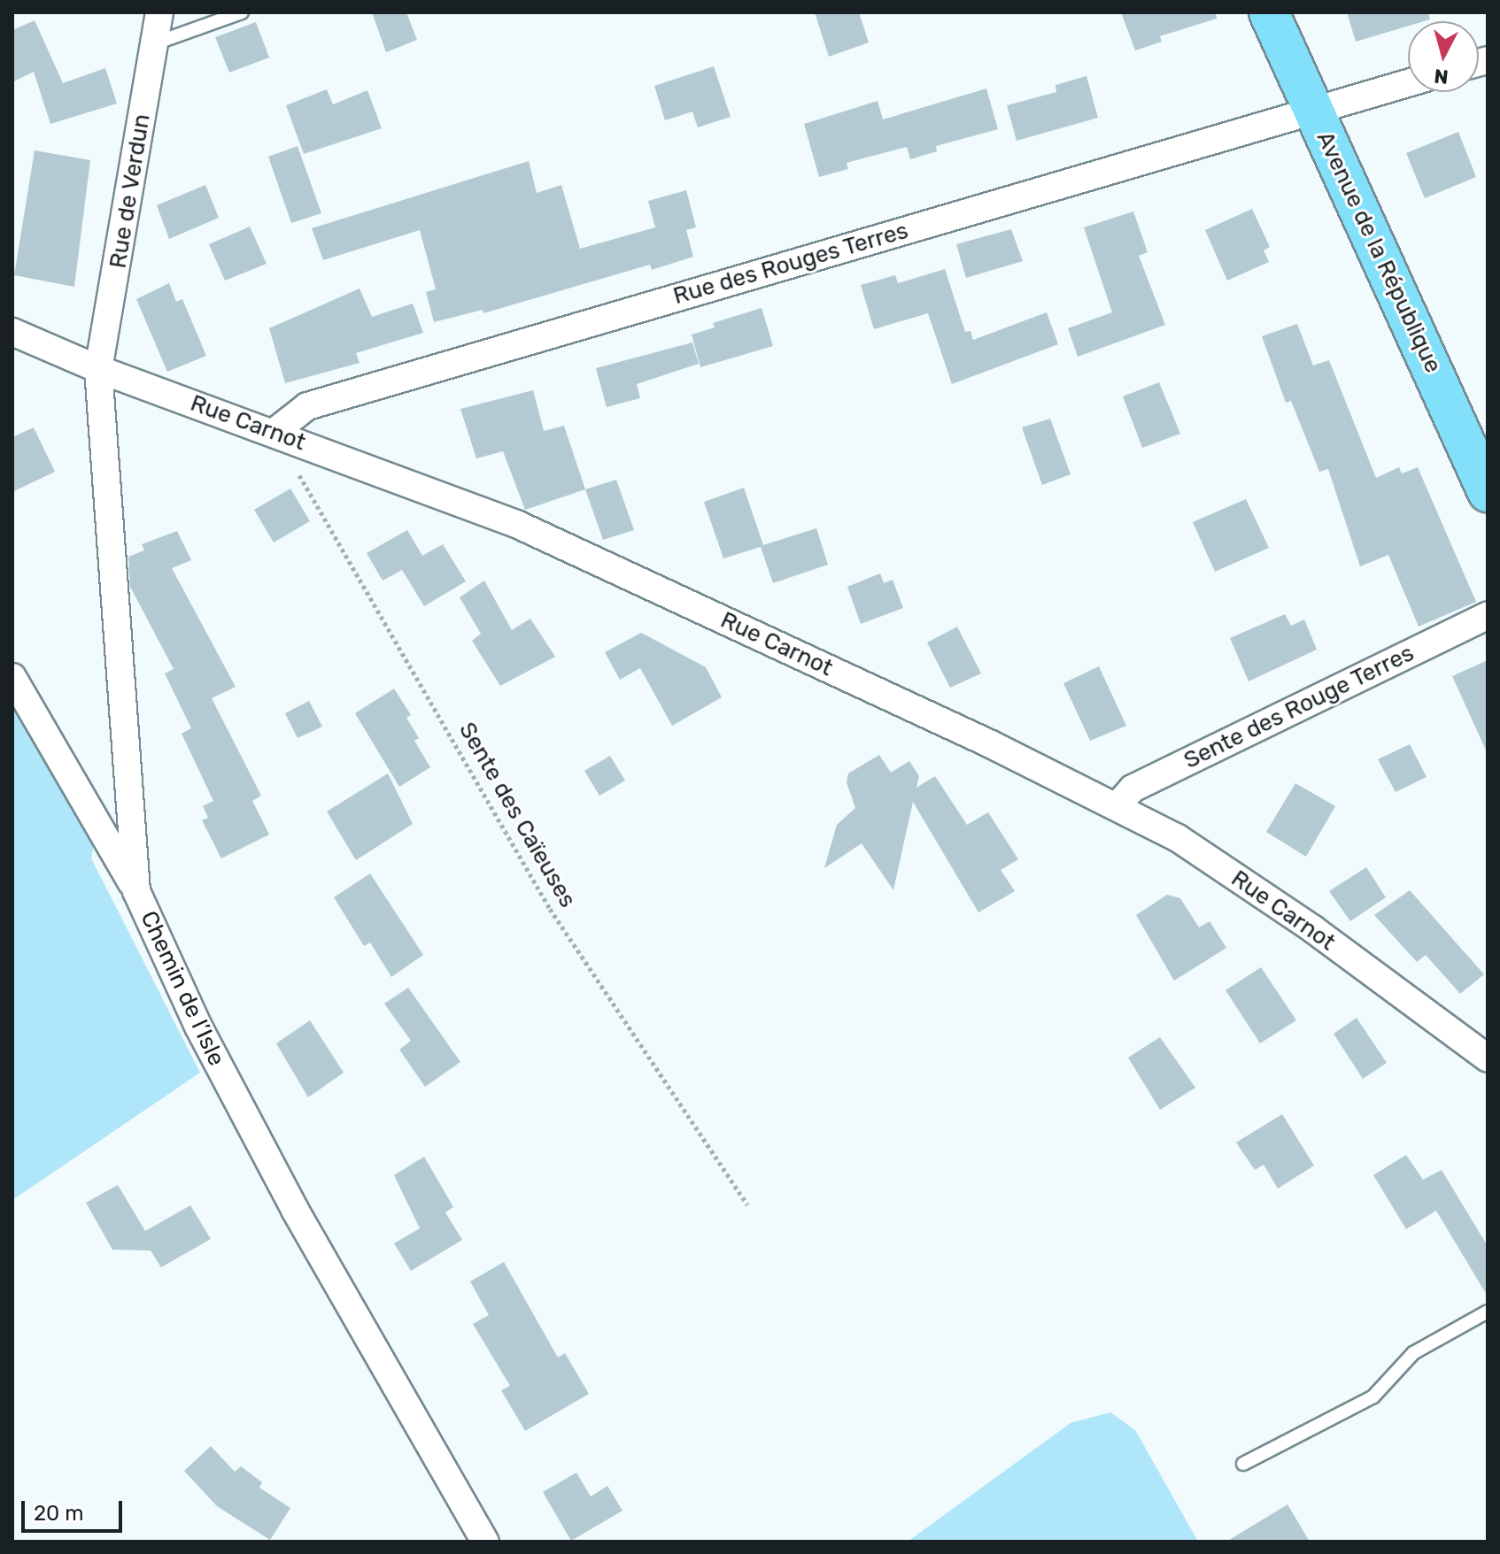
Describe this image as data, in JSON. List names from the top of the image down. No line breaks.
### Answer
{"streets":{"main road":["Avenue de la République"],"street":["Rue de Verdun","Rue des Rouges Terres","Rue Carnot","Sente des Rouge Terres","Chemin de l’Isle"],"path":["Sente des Caïeuses"]},"crossings":[["Rue de Verdun","Rue Carnot"],["Rue de Verdun","Chemin de l’Isle"],["Avenue de la République","Rue des Rouges Terres"],["Rue des Rouges Terres","Rue Carnot"],["Rue des Rouges Terres","Sente des Caïeuses"],["Rue Carnot","Sente des Rouge Terres"],["Rue Carnot","Sente des Caïeuses"],["Rue Carnot","Chemin de l’Isle"]],"scale_bar":"20 m","north":"bottom"}
